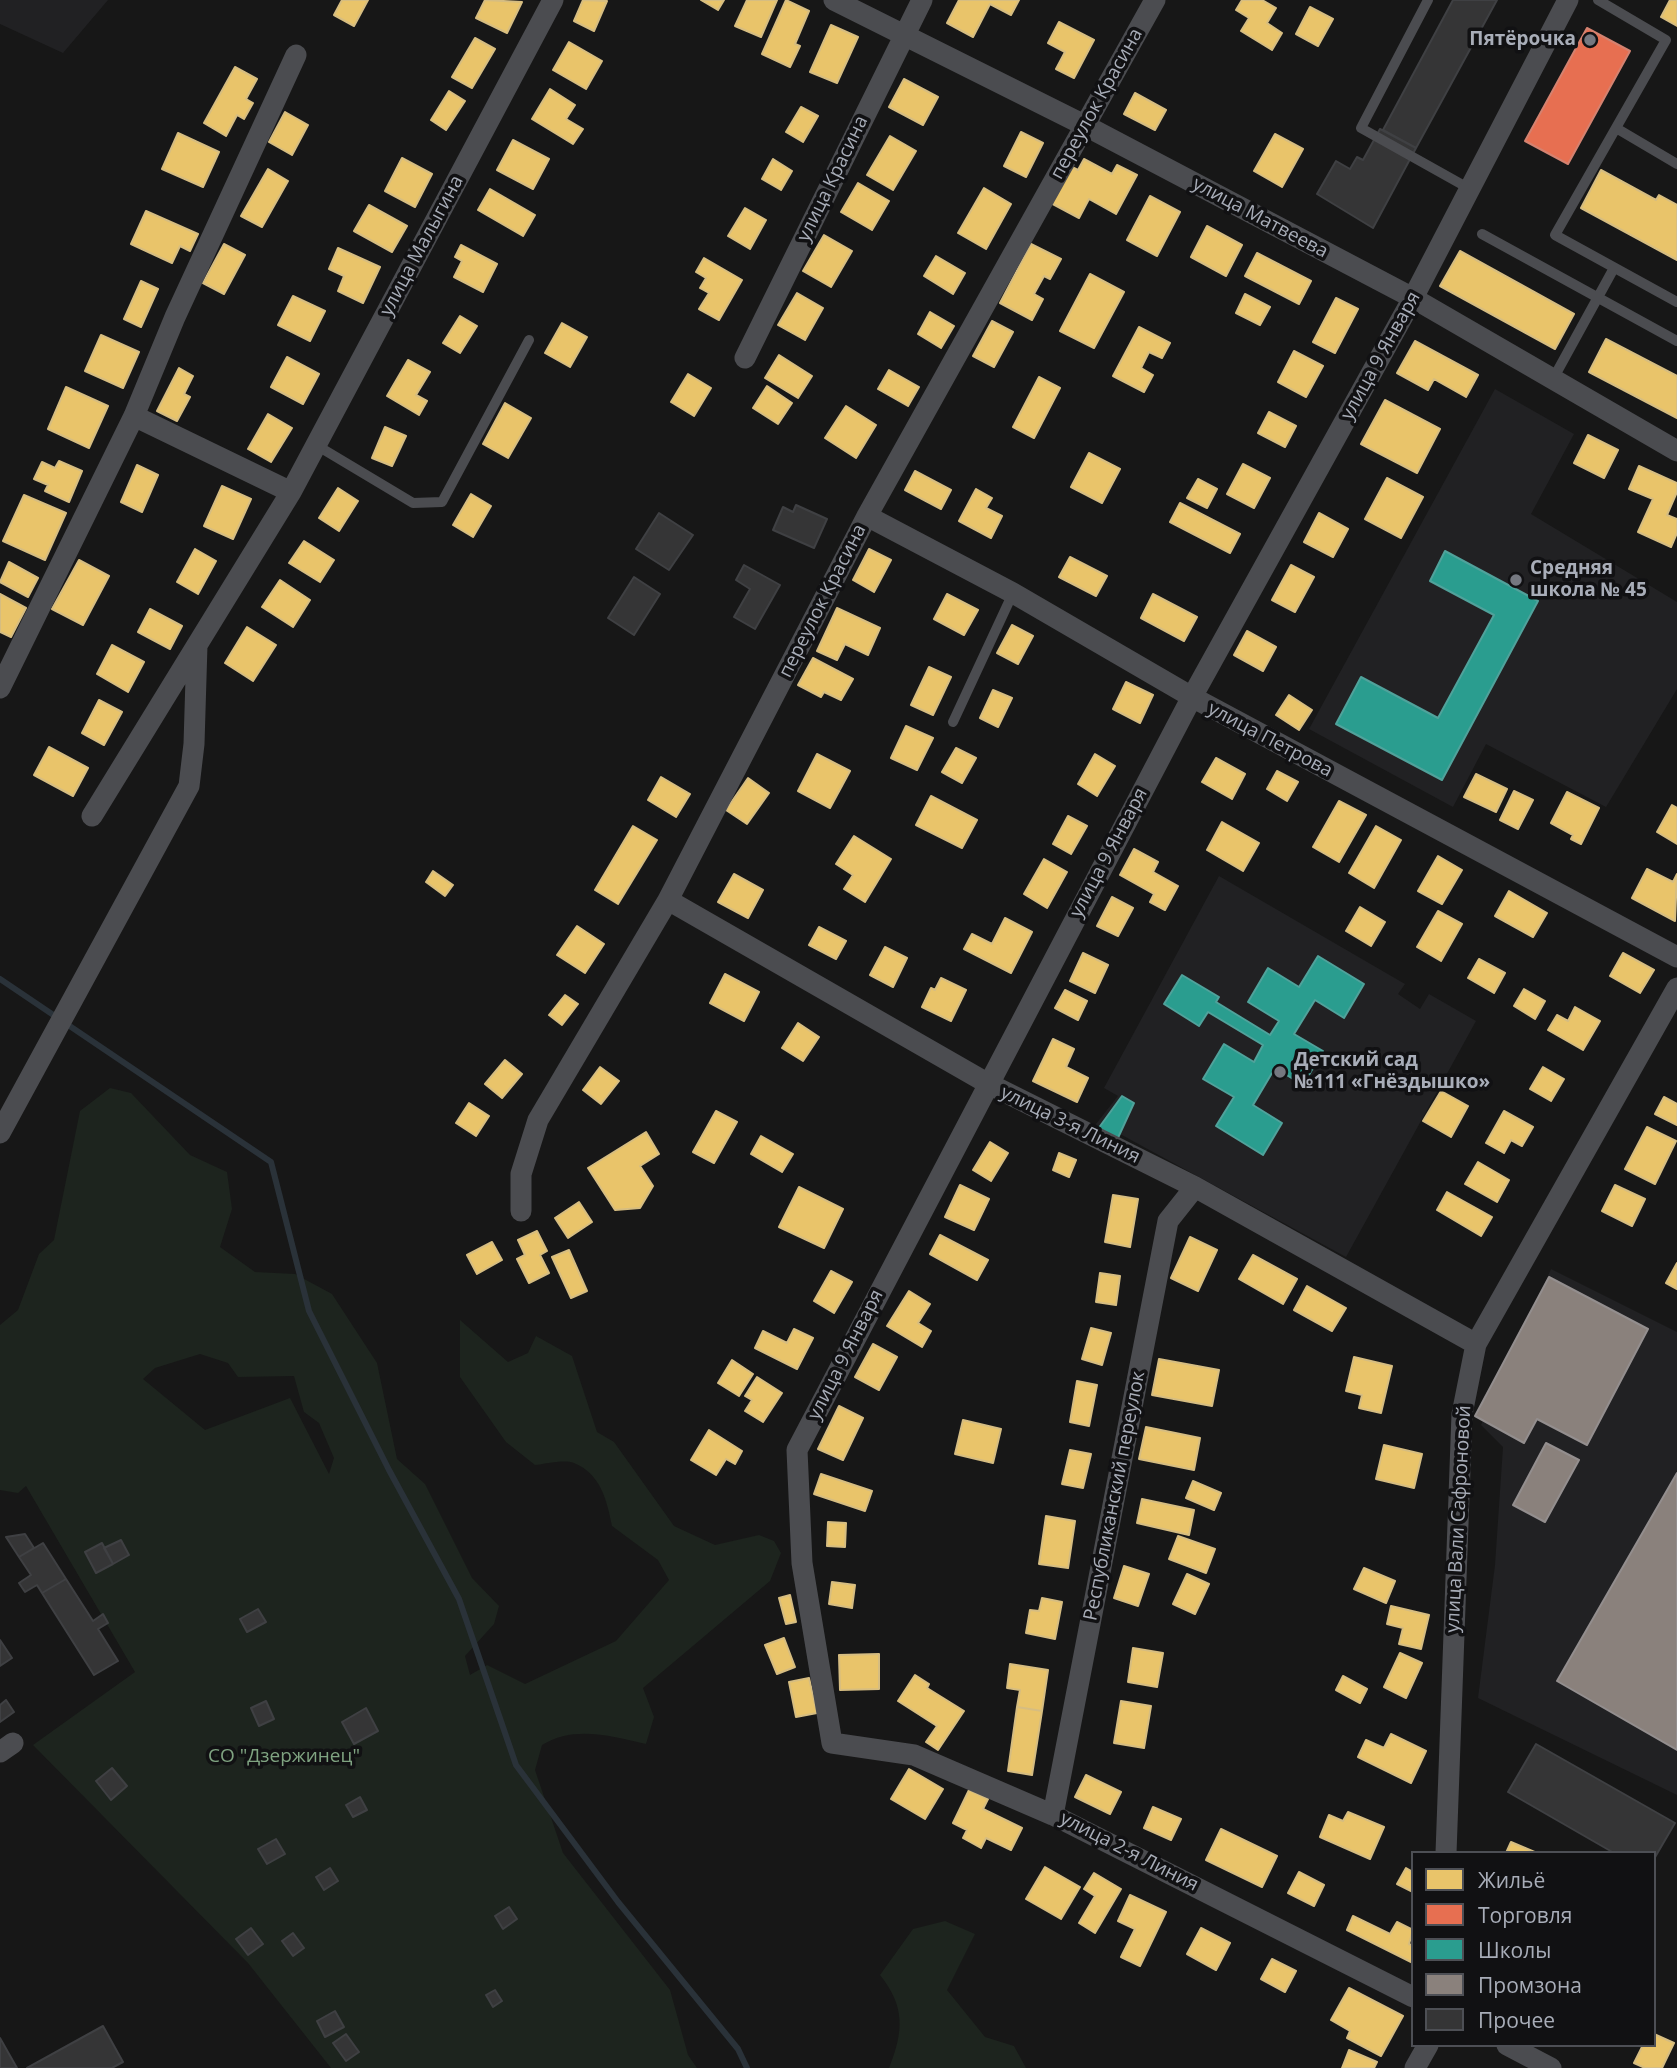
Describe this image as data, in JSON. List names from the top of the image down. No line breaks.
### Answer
{"streets":{"street":["переулок Красина","улица Красина","улица Матвеева","улица Малыгина","улица 9 Января","улица Петрова","улица 3-я Линия","Республиканский переулок","улица Вали Сафроновой","улица 2-я Линия"]},"crossings":[["переулок Красина","улица Матвеева"],["переулок Красина","улица Петрова"],["переулок Красина","улица 3-я Линия"],["улица Красина","улица Матвеева"],["улица Матвеева","улица 9 Января"],["улица 9 Января","улица Петрова"],["улица 9 Января","улица 3-я Линия"],["улица 9 Января","улица 2-я Линия"],["улица 3-я Линия","Республиканский переулок"],["улица 3-я Линия","улица Вали Сафроновой"],["Республиканский переулок","улица 2-я Линия"]],"parks":["СО \"Дзержинец\""],"places":["Пятёрочка","Средняя школа № 45","Детский сад №111 «Гнёздышко»"],"legend":["Жильё","Торговля","Школы","Промзона","Прочее"]}
